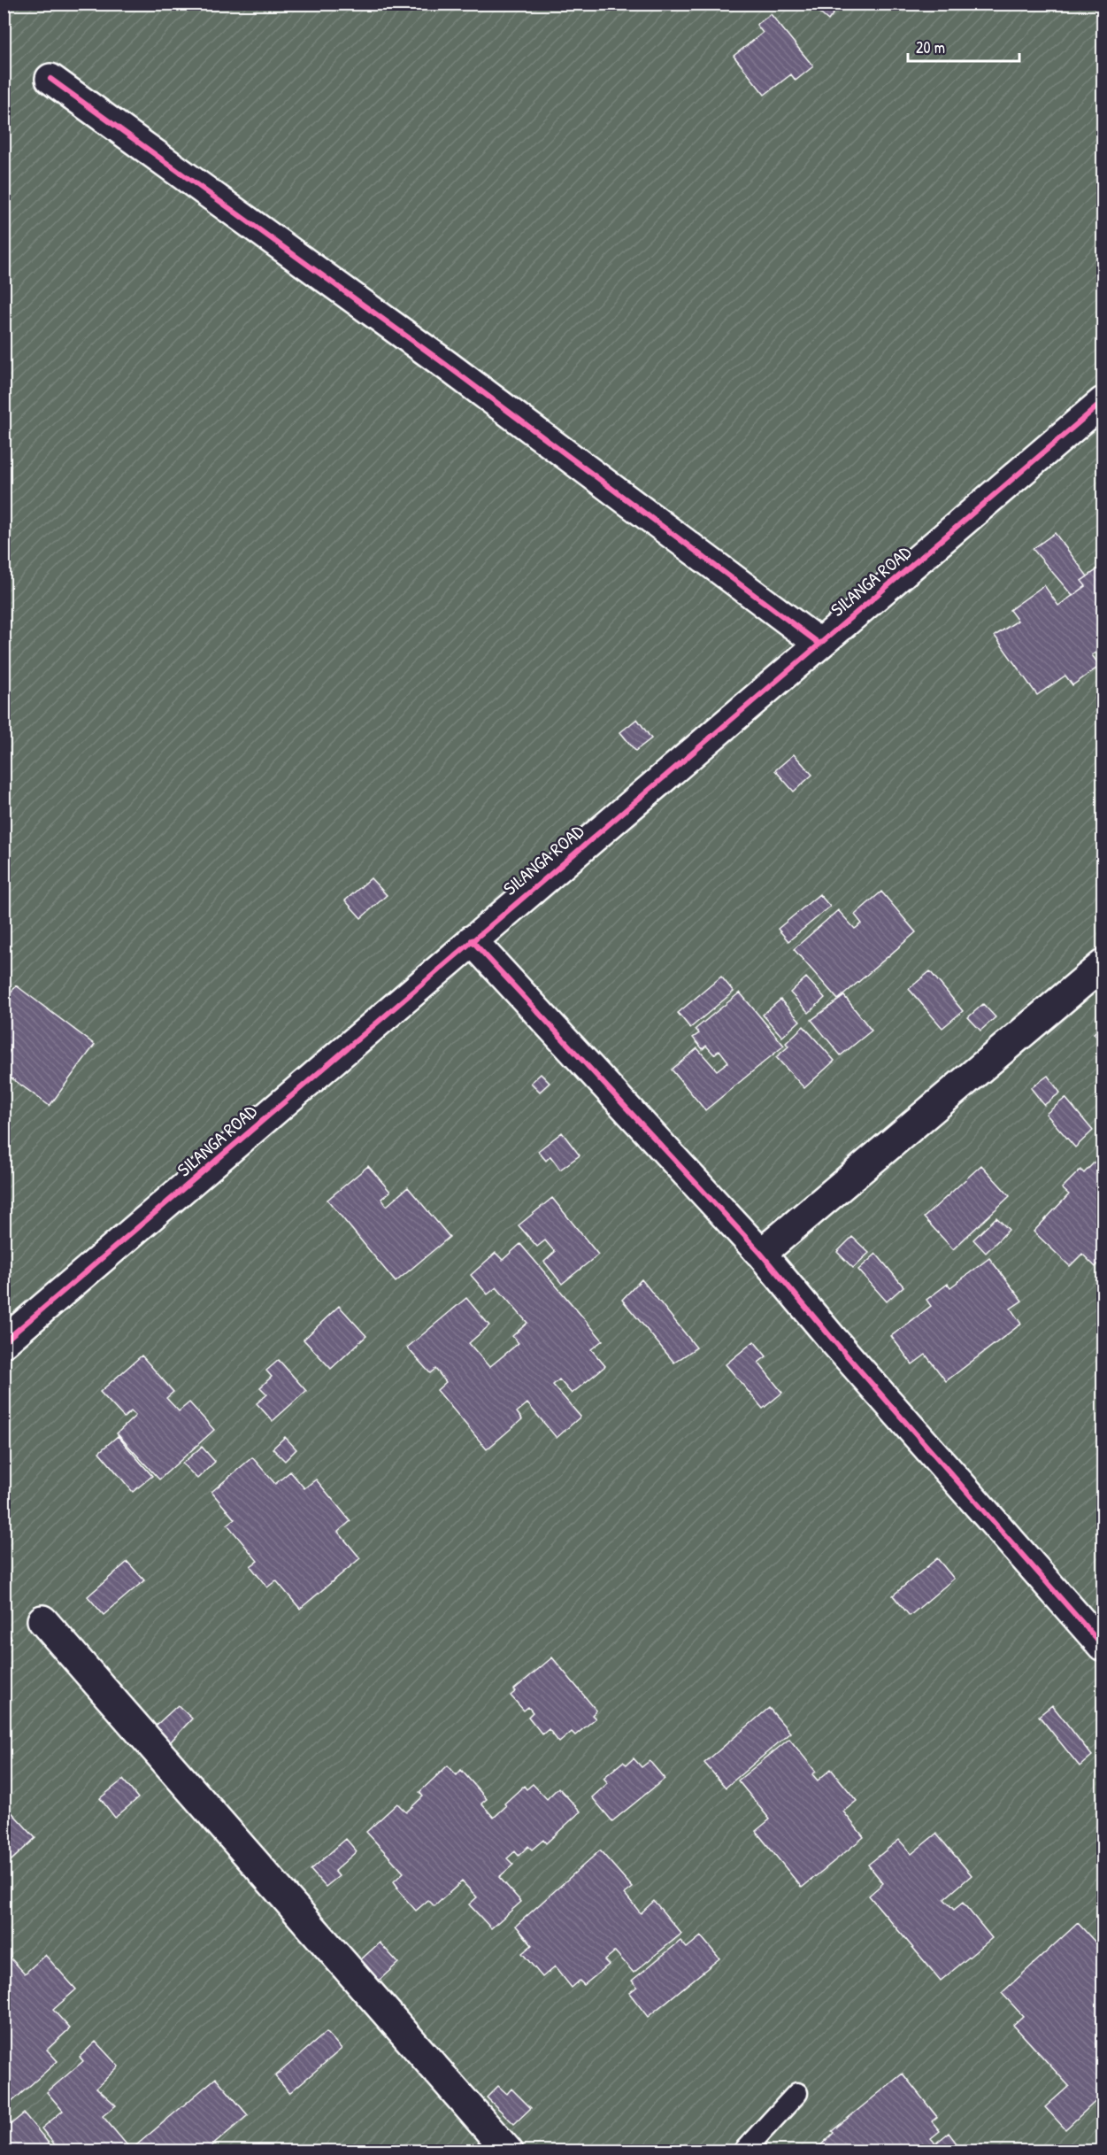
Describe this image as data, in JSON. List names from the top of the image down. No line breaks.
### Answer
{"streets":{"street":["SILANGA ROAD"]},"scale_bar":"20 m"}
